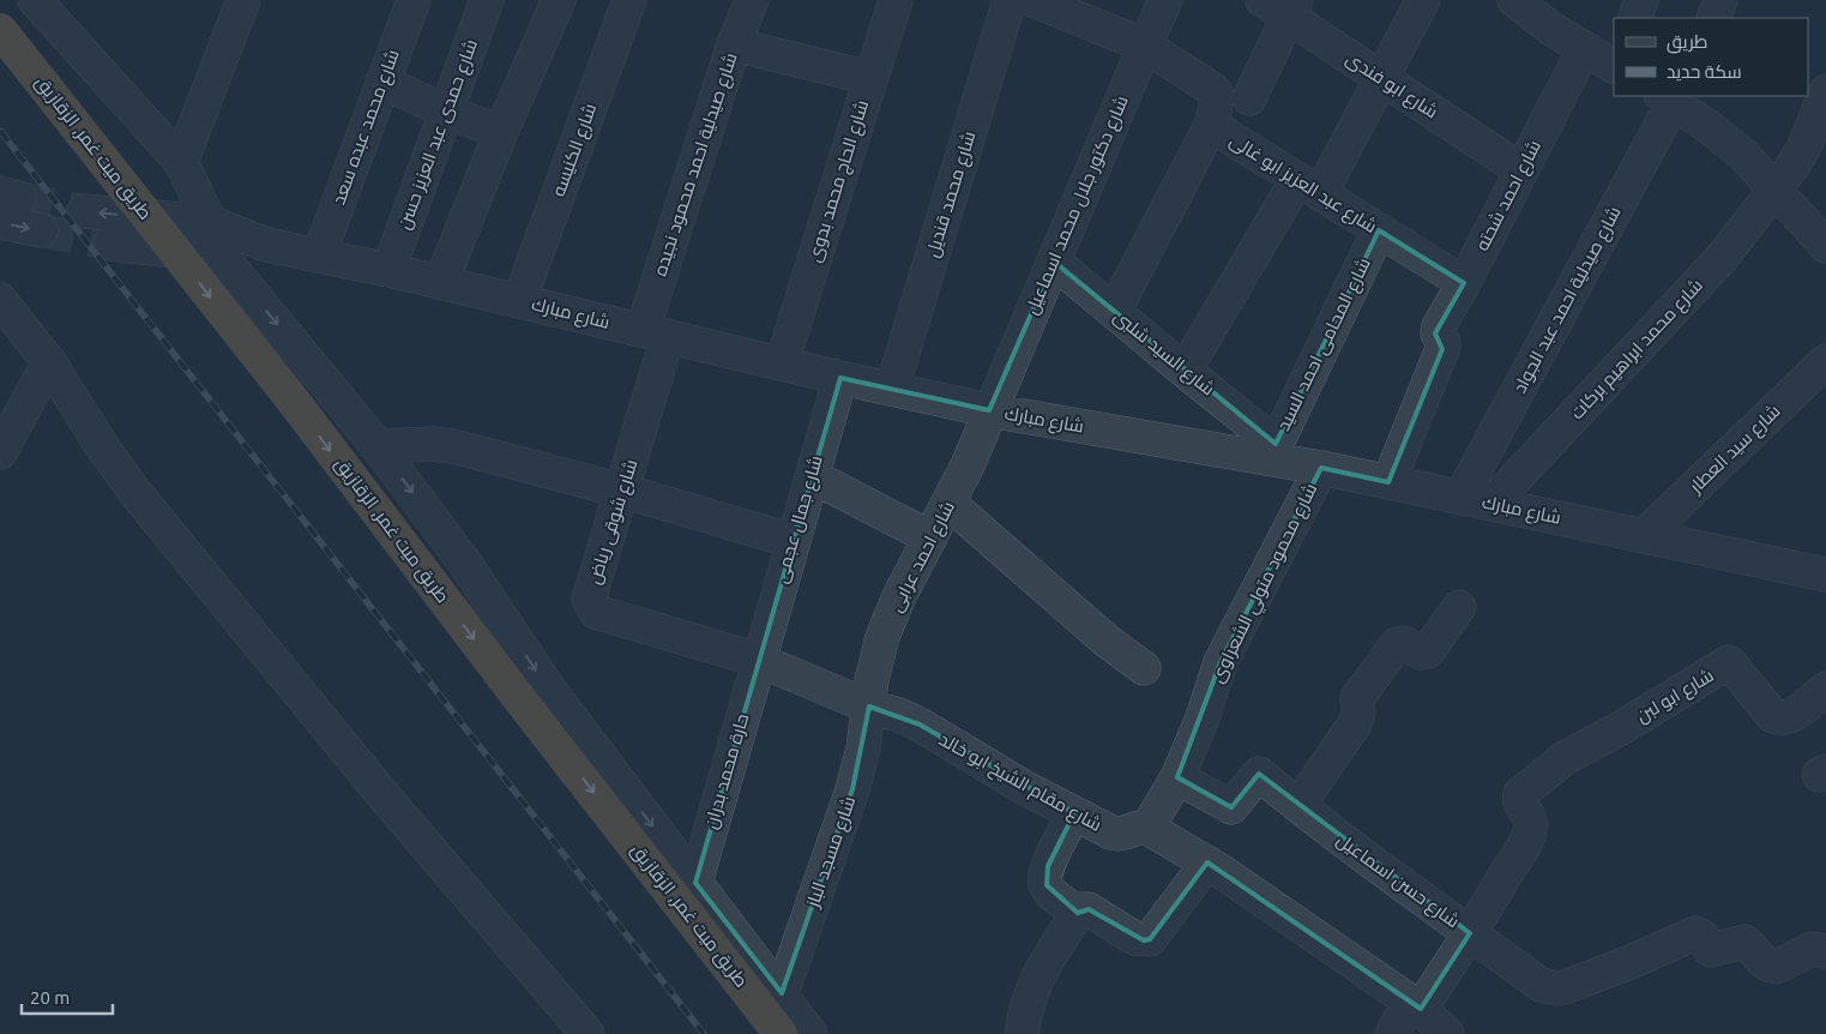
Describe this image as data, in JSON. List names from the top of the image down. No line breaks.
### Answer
{"streets":{"highway":["طريق ميت غمر, الزقازيق"],"street":["شارع ابو فندى","شارع محمد عبده سعد","شارع حمدى عبد العزيز حسن","شارع الكنيسه","شارع صيدلية احمد محمود نجيده","شارع الحاج محمد بدوى","شارع عبد العزيز ابو غالى","شارع محمد قنديل","شارع احمد شحته","شارع دكتور جلال محمد اسماعيل","شارع صيدلية احمد عبد الجواد","شارع مبارك","شارع المحامى احمد السيد","شارع محمد ابراهيم بركات","شارع السيد شلبى","شارع سيد العطار","شارع جمال عجمى","شارع شوقى رياض","شارع احمد عرابى","شارع محمود متولي الشعراوى","شارع ابو لبن","حارة محمد بدران","شارع مقام الشيخ ابو خالد","شارع مسجد الباز","شارع حسن اسماعيل"]},"crossings":[["شارع ابو فندى","شارع احمد شحته"],["شارع محمد عبده سعد","شارع مبارك"],["شارع حمدى عبد العزيز حسن","شارع مبارك"],["شارع الكنيسه","شارع مبارك"],["شارع صيدلية احمد محمود نجيده","شارع مبارك"],["شارع صيدلية احمد محمود نجيده","شارع شوقى رياض"],["شارع الحاج محمد بدوى","شارع مبارك"],["شارع عبد العزيز ابو غالى","شارع احمد شحته"],["شارع عبد العزيز ابو غالى","شارع دكتور جلال محمد اسماعيل"],["شارع عبد العزيز ابو غالى","شارع المحامى احمد السيد"],["شارع محمد قنديل","شارع مبارك"],["شارع احمد شحته","شارع مبارك"],["شارع دكتور جلال محمد اسماعيل","شارع مبارك"],["شارع دكتور جلال محمد اسماعيل","شارع السيد شلبى"],["شارع دكتور جلال محمد اسماعيل","شارع احمد عرابى"],["شارع صيدلية احمد عبد الجواد","شارع مبارك"],["شارع صيدلية احمد عبد الجواد","شارع محمد ابراهيم بركات"],["شارع مبارك","شارع المحامى احمد السيد"],["شارع مبارك","شارع محمد ابراهيم بركات"],["شارع مبارك","شارع السيد شلبى"],["شارع مبارك","شارع سيد العطار"],["شارع مبارك","شارع جمال عجمى"],["شارع مبارك","شارع شوقى رياض"],["شارع مبارك","شارع احمد عرابى"],["شارع مبارك","شارع محمود متولي الشعراوى"],["شارع المحامى احمد السيد","شارع السيد شلبى"],["شارع جمال عجمى","شارع شوقى رياض"],["شارع جمال عجمى","حارة محمد بدران"],["شارع جمال عجمى","شارع مقام الشيخ ابو خالد"],["شارع شوقى رياض","حارة محمد بدران"],["شارع شوقى رياض","شارع مقام الشيخ ابو خالد"],["شارع احمد عرابى","شارع مقام الشيخ ابو خالد"],["شارع احمد عرابى","شارع مسجد الباز"],["شارع محمود متولي الشعراوى","شارع مقام الشيخ ابو خالد"],["شارع محمود متولي الشعراوى","شارع حسن اسماعيل"],["شارع ابو لبن","شارع حسن اسماعيل"],["حارة محمد بدران","شارع مقام الشيخ ابو خالد"],["شارع مقام الشيخ ابو خالد","شارع مسجد الباز"]],"one_way":["طريق ميت غمر, الزقازيق"],"legend":["طريق","سكة حديد"],"scale_bar":"20 m"}
